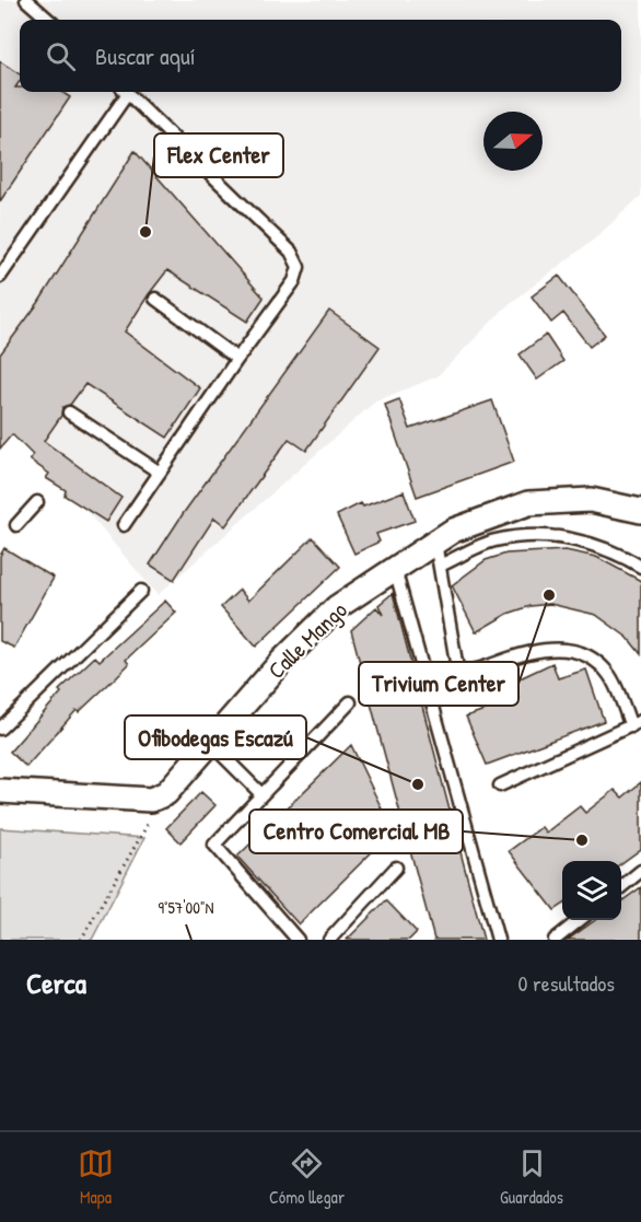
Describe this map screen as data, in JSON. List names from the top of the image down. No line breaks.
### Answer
{"streets":{"street":["Calle Mango"]},"places":["Flex Center","Trivium Center","Ofibodegas Escazú","Centro Comercial MB"],"north":"right","page":{"search":"Buscar aquí","heading":["Cerca","0 resultados"],"nav":["Mapa","Cómo llegar","Guardados"]},"coordinates":["9°57'00\"N"]}
